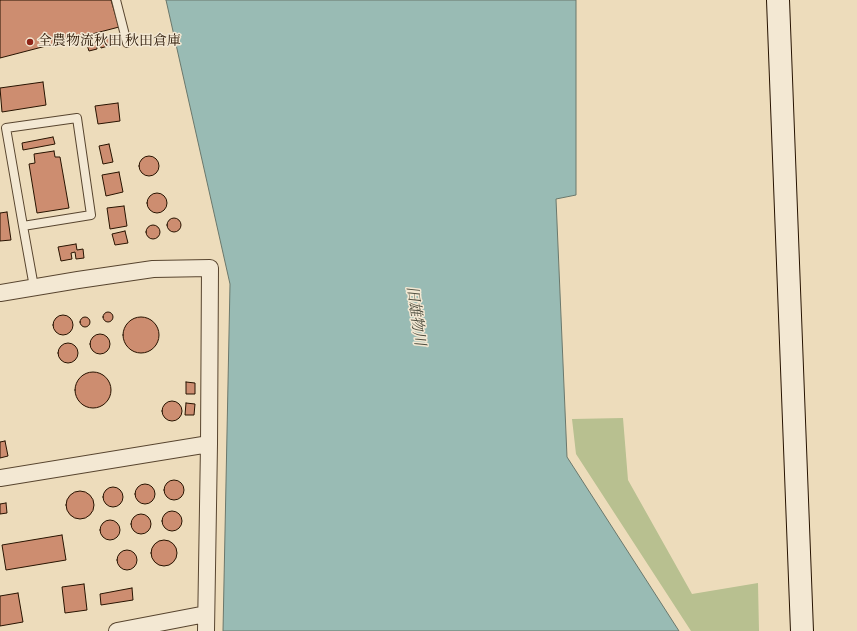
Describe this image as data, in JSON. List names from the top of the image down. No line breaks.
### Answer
{"water":["旧雄物川"],"places":["全農物流秋田 秋田倉庫"]}
